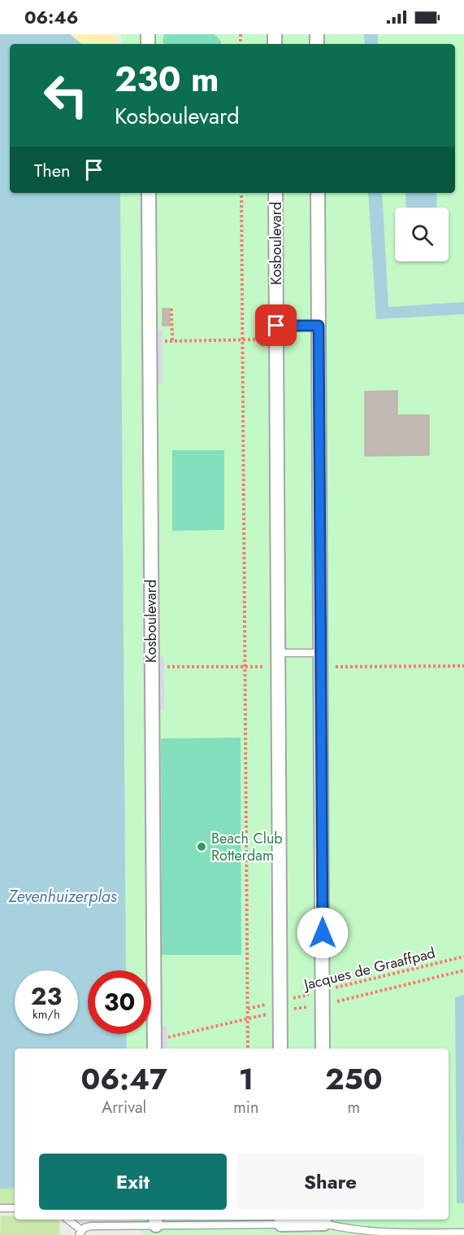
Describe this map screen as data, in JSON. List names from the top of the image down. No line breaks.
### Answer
{"streets":{"street":["Kosboulevard"],"path":["Jacques de Graaffpad"]},"crossings":[["Kosboulevard","Jacques de Graaffpad"]],"water":["Zevenhuizerplas"],"places":["Beach Club Rotterdam"],"page":{"status":"06:46","turn":["230 m","Kosboulevard"],"then":"Then","speed":"23 km/h","limit":"30","eta":["06:47","Arrival","1","min","250","m"],"buttons":["Exit","Share"]}}
